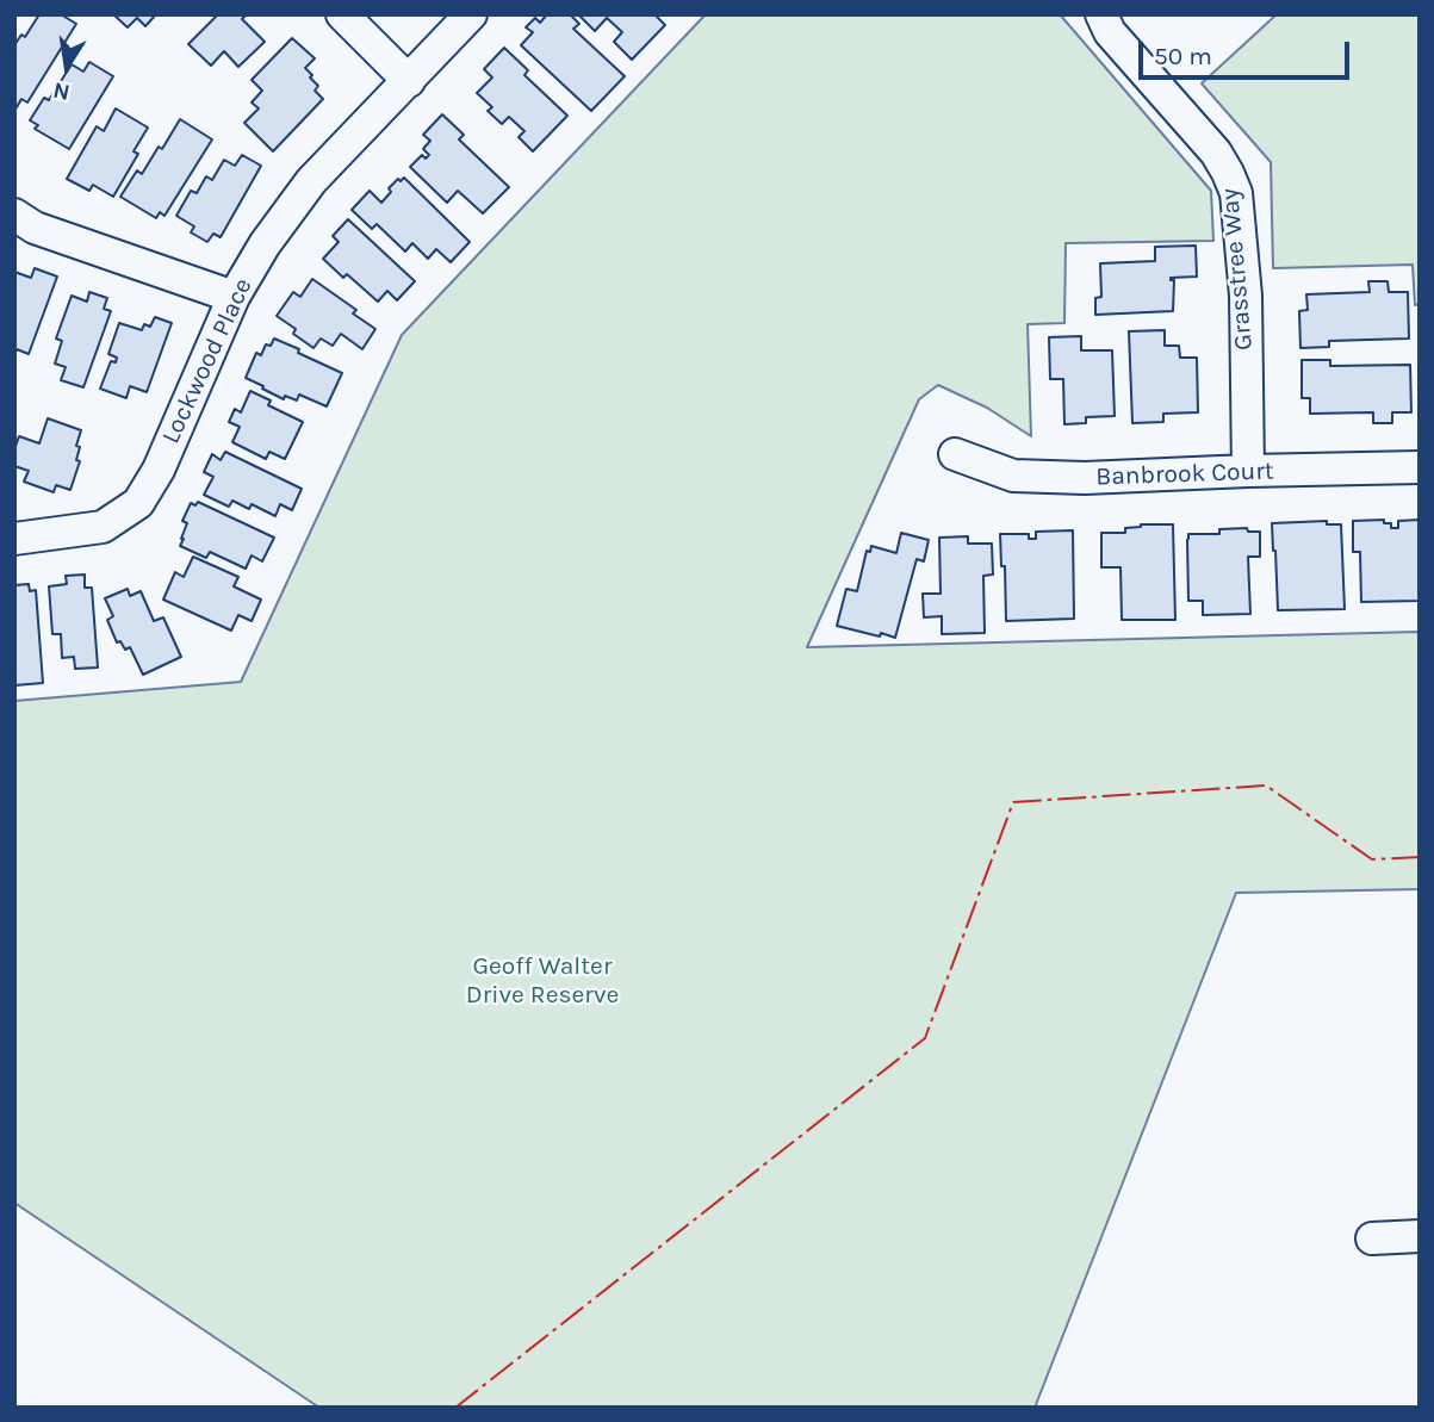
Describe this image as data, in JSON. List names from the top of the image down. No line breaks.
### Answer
{"streets":{"street":["Grasstree Way","Lockwood Place","Banbrook Court"]},"crossings":[["Grasstree Way","Banbrook Court"]],"parks":["Geoff Walter Drive Reserve"],"scale_bar":"50 m","north":"bottom"}
